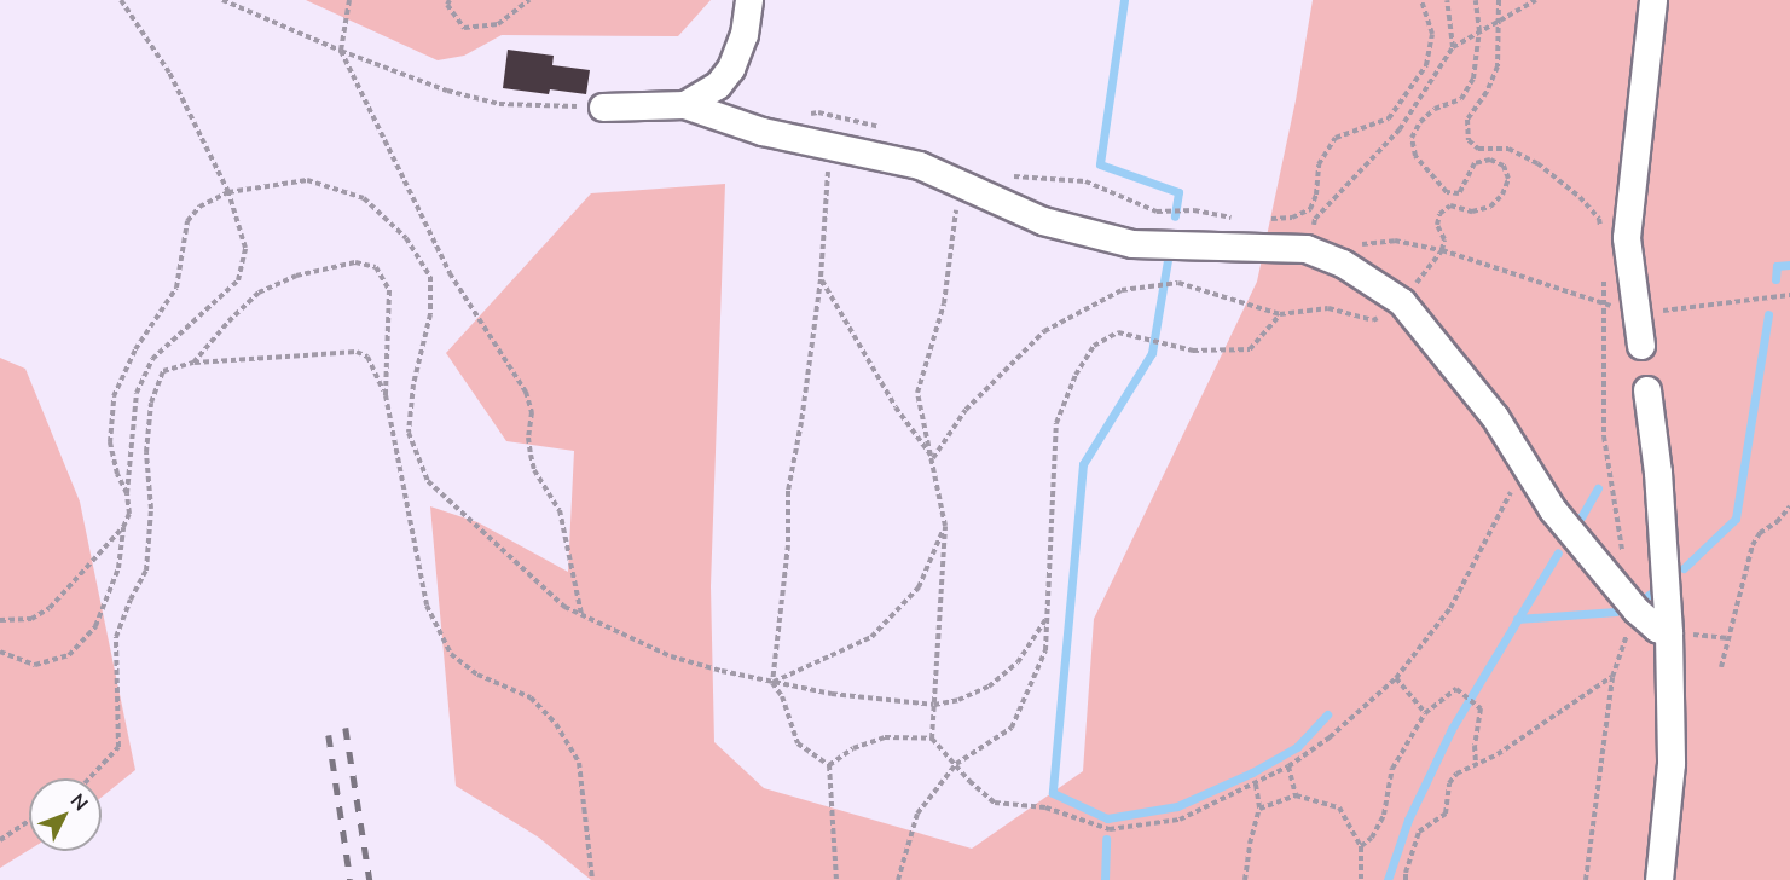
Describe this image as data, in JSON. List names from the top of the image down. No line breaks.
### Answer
{"north":"top right"}
